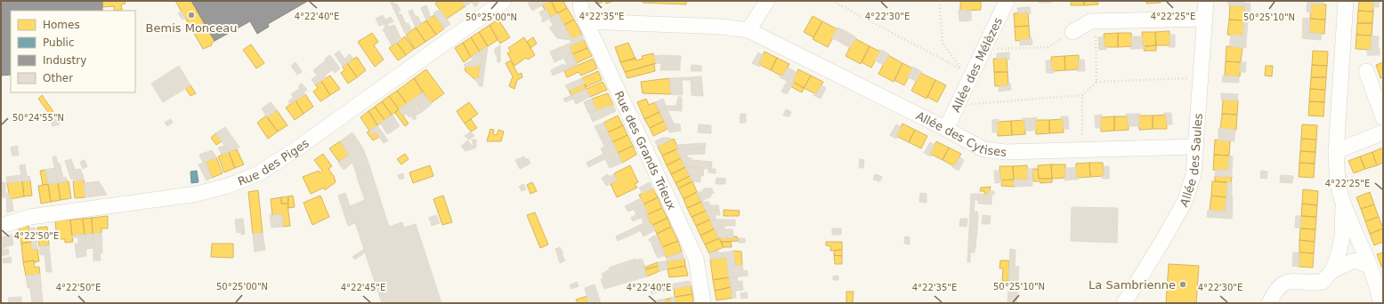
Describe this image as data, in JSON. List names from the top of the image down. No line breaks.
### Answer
{"streets":{"street":["Allée des Mélèzes","Allée des Cytises","Rue des Grands Trieux","Allée des Saules","Rue des Piges"]},"crossings":[["Allée des Mélèzes","Allée des Cytises"],["Allée des Cytises","Rue des Grands Trieux"],["Allée des Cytises","Allée des Saules"]],"places":["Bemis Monceau","La Sambrienne"],"legend":["Homes","Public","Industry","Other"],"coordinates":["4°22'40\"E","4°22'35\"E","4°22'30\"E","4°22'25\"E","50°25'00\"N","50°25'10\"N","50°24'55\"N","4°22'50\"E","4°22'45\"E"]}
